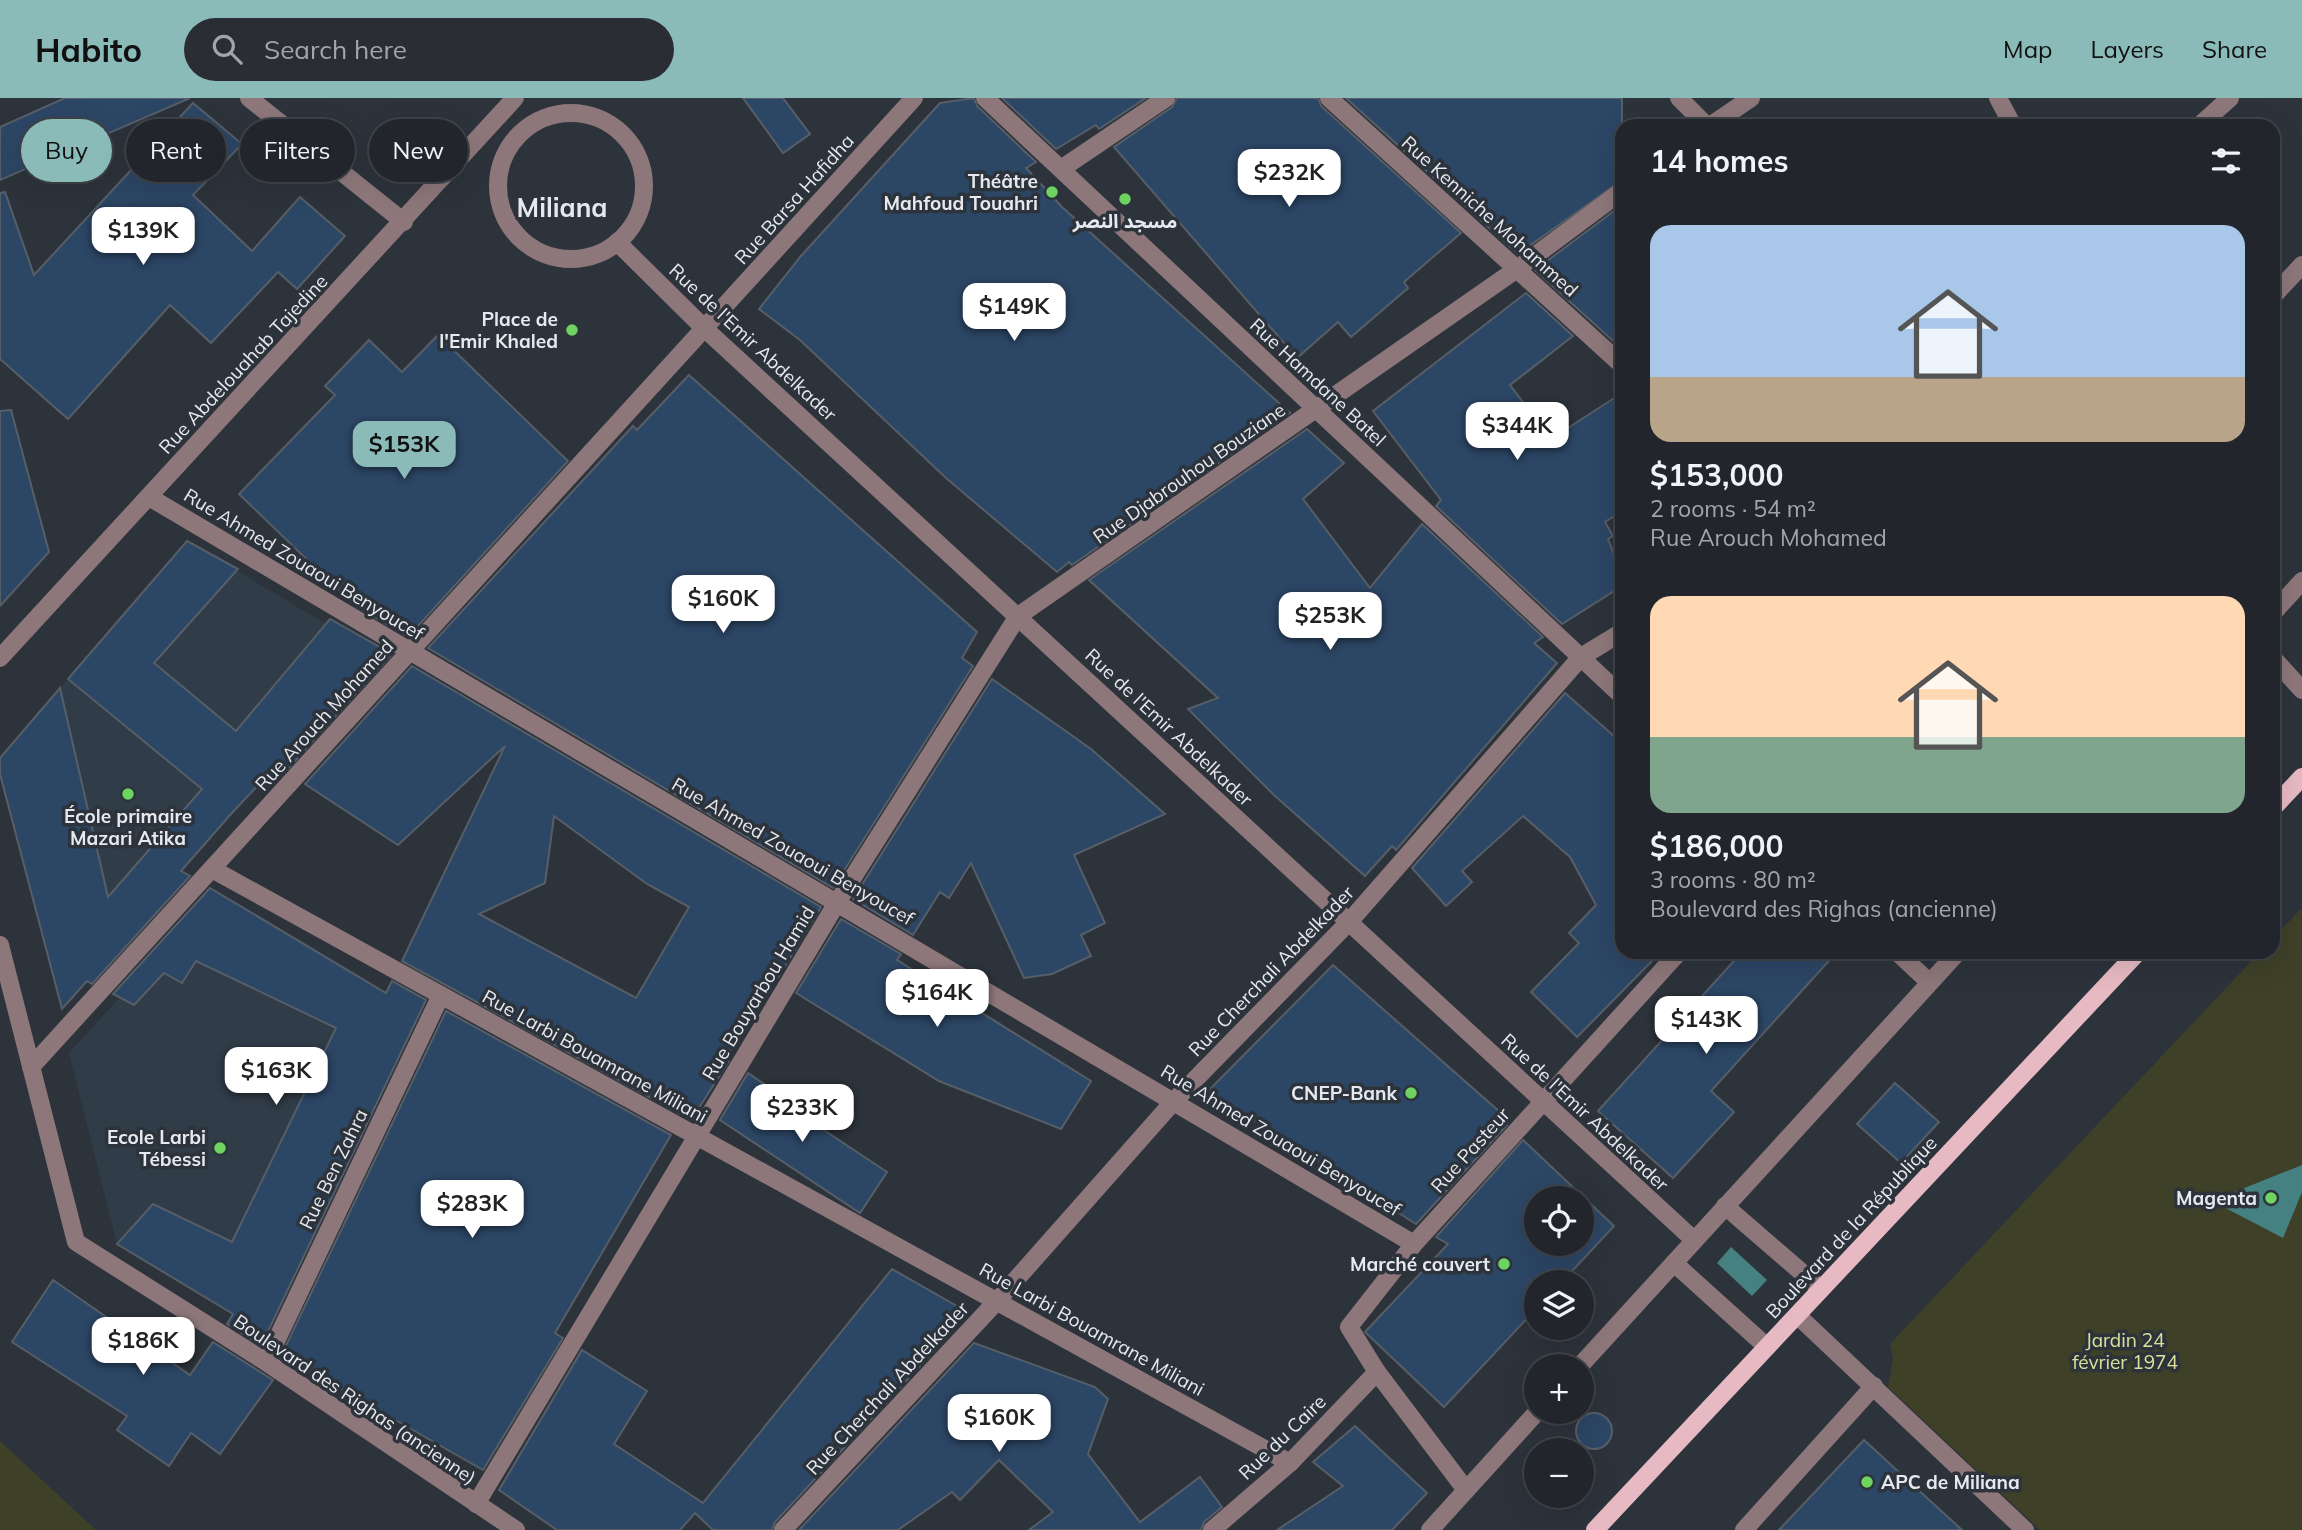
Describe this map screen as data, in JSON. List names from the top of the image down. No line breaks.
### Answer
{"streets":{"main road":["Boulevard de la République"],"street":["Rue Barsa Hafidha","Rue Kenniche Mohammed","Rue de l'Emir Abdelkader","Rue Abdelouahab Tajedine","Rue Hamdane Batel","Rue Djabrouhou Bouziane","Rue Ahmed Zouaoui Benyoucef","Rue Arouch Mohamed","Rue Cherchali Abdelkader","Rue Bouyarbou Hamid","Rue Larbi Bouamrane Miliani","Rue Pasteur","Rue Ben Zahra","Boulevard des Righas (ancienne)","Rue du Caire"]},"crossings":[["Rue Barsa Hafidha","Rue de l'Emir Abdelkader"],["Rue Barsa Hafidha","Rue Arouch Mohamed"],["Rue Kenniche Mohammed","Rue Djabrouhou Bouziane"],["Rue de l'Emir Abdelkader","Rue Djabrouhou Bouziane"],["Rue de l'Emir Abdelkader","Rue Arouch Mohamed"],["Rue de l'Emir Abdelkader","Rue Cherchali Abdelkader"],["Rue de l'Emir Abdelkader","Rue Bouyarbou Hamid"],["Rue de l'Emir Abdelkader","Rue Pasteur"],["Rue Abdelouahab Tajedine","Rue Ahmed Zouaoui Benyoucef"],["Rue Hamdane Batel","Rue Djabrouhou Bouziane"],["Rue Hamdane Batel","Rue Cherchali Abdelkader"],["Rue Djabrouhou Bouziane","Rue Bouyarbou Hamid"],["Rue Ahmed Zouaoui Benyoucef","Rue Arouch Mohamed"],["Rue Ahmed Zouaoui Benyoucef","Rue Cherchali Abdelkader"],["Rue Ahmed Zouaoui Benyoucef","Rue Bouyarbou Hamid"],["Rue Ahmed Zouaoui Benyoucef","Rue Pasteur"],["Rue Arouch Mohamed","Rue Larbi Bouamrane Miliani"],["Rue Arouch Mohamed","Boulevard des Righas (ancienne)"],["Rue Cherchali Abdelkader","Rue Larbi Bouamrane Miliani"],["Rue Bouyarbou Hamid","Rue Larbi Bouamrane Miliani"],["Rue Bouyarbou Hamid","Boulevard des Righas (ancienne)"],["Rue Larbi Bouamrane Miliani","Rue Ben Zahra"],["Rue Larbi Bouamrane Miliani","Rue du Caire"],["Rue Pasteur","Rue du Caire"],["Rue Ben Zahra","Boulevard des Righas (ancienne)"]],"districts":["Miliana"],"parks":["Jardin 24 février 1974"],"places":["Théâtre Mahfoud Touahri","مسجد النصر","Place de l'Emir Khaled","École primaire Mazari Atika","CNEP-Bank","Ecole Larbi Tébessi","Magenta","Marché couvert","APC de Miliana"],"page":{"header":"Habito","search":"Search here","nav":["Map","Layers","Share"],"chip":["Buy","Rent","Filters","New"],"heading":"14 homes","price":["$232K","$139K","$149K","$344K","$153K","$160K","$253K","$164K","$143K","$163K","$233K","$283K","$186K","$160K"],"list":[{"name":"$153,000","note":"2 rooms · 54 m² · Rue Arouch Mohamed"},{"name":"$186,000","note":"3 rooms · 80 m² · Boulevard des Righas (ancienne)"}],"map_buttons":["+","−"]}}
